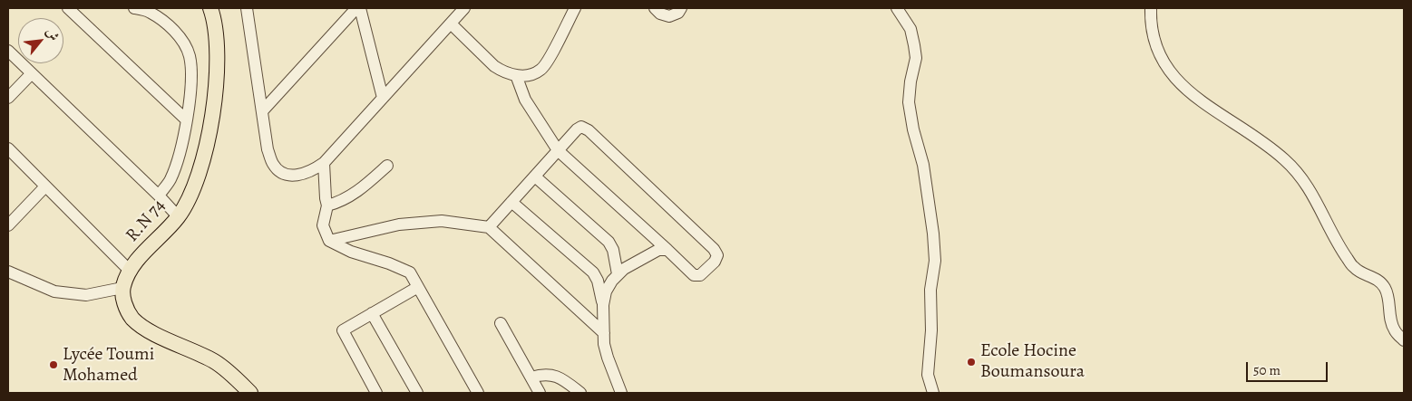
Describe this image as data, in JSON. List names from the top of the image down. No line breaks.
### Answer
{"streets":{"main road":["R.N 74"]},"places":["Ecole Hocine Boumansoura","Lycée Toumi Mohamed"],"scale_bar":"50 m","north":"top right"}
